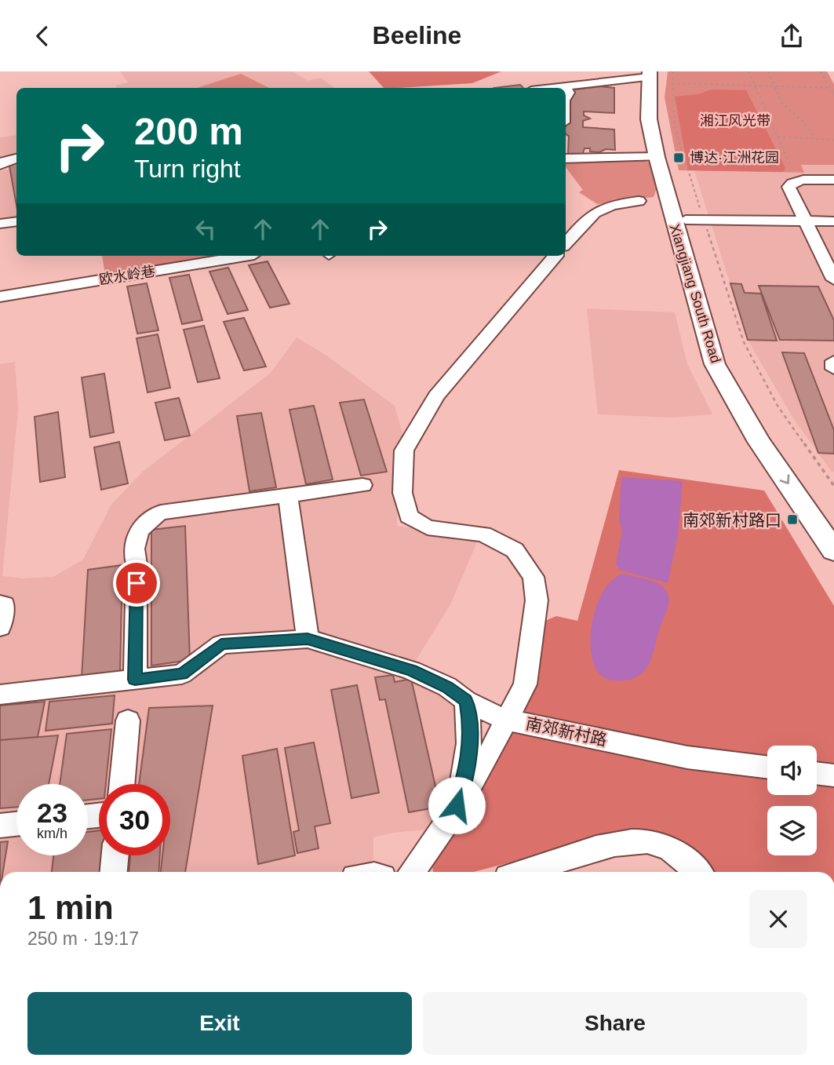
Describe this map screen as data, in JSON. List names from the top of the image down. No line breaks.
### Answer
{"streets":{"main road":["Xiangjiang South Road"],"street":["欧水岭巷","南郊新村路"]},"parks":["湘江风光带"],"places":{"transit":["博达·江洲花园","南郊新村路口"]},"page":{"header":"Beeline","turn":["200 m","Turn right"],"speed":"23 km/h","limit":"30","heading":["1 min","250 m · 19:17"],"buttons":["Exit","Share"]}}
